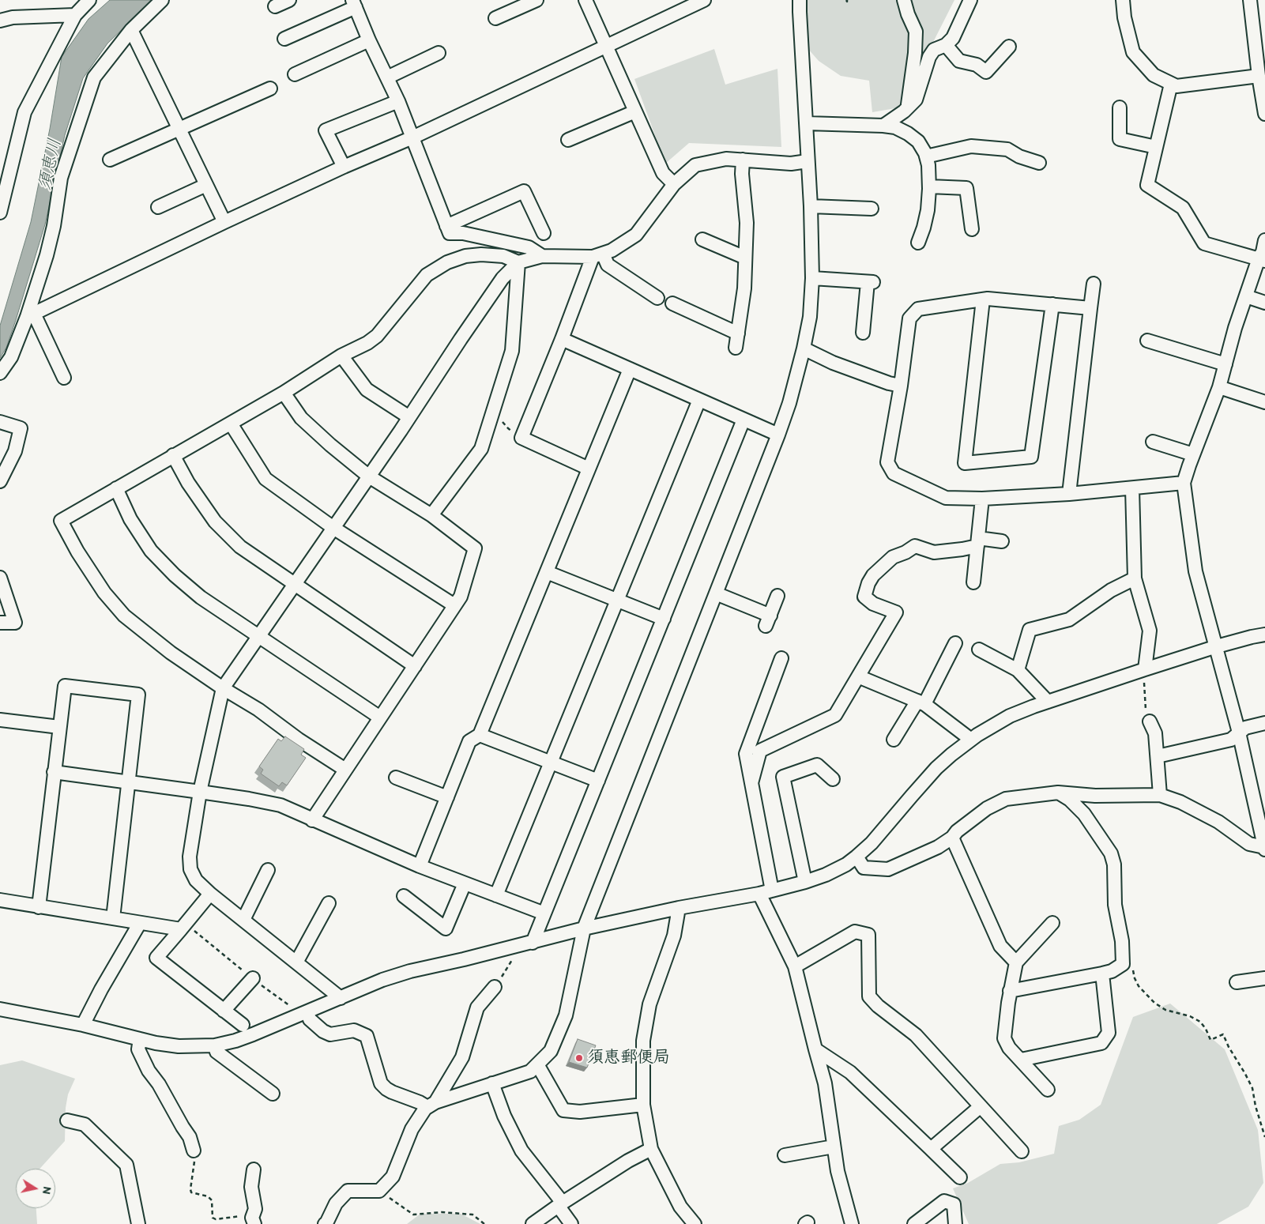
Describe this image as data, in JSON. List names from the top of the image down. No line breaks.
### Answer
{"water":["須恵川"],"places":["須恵郵便局"],"north":"right"}
